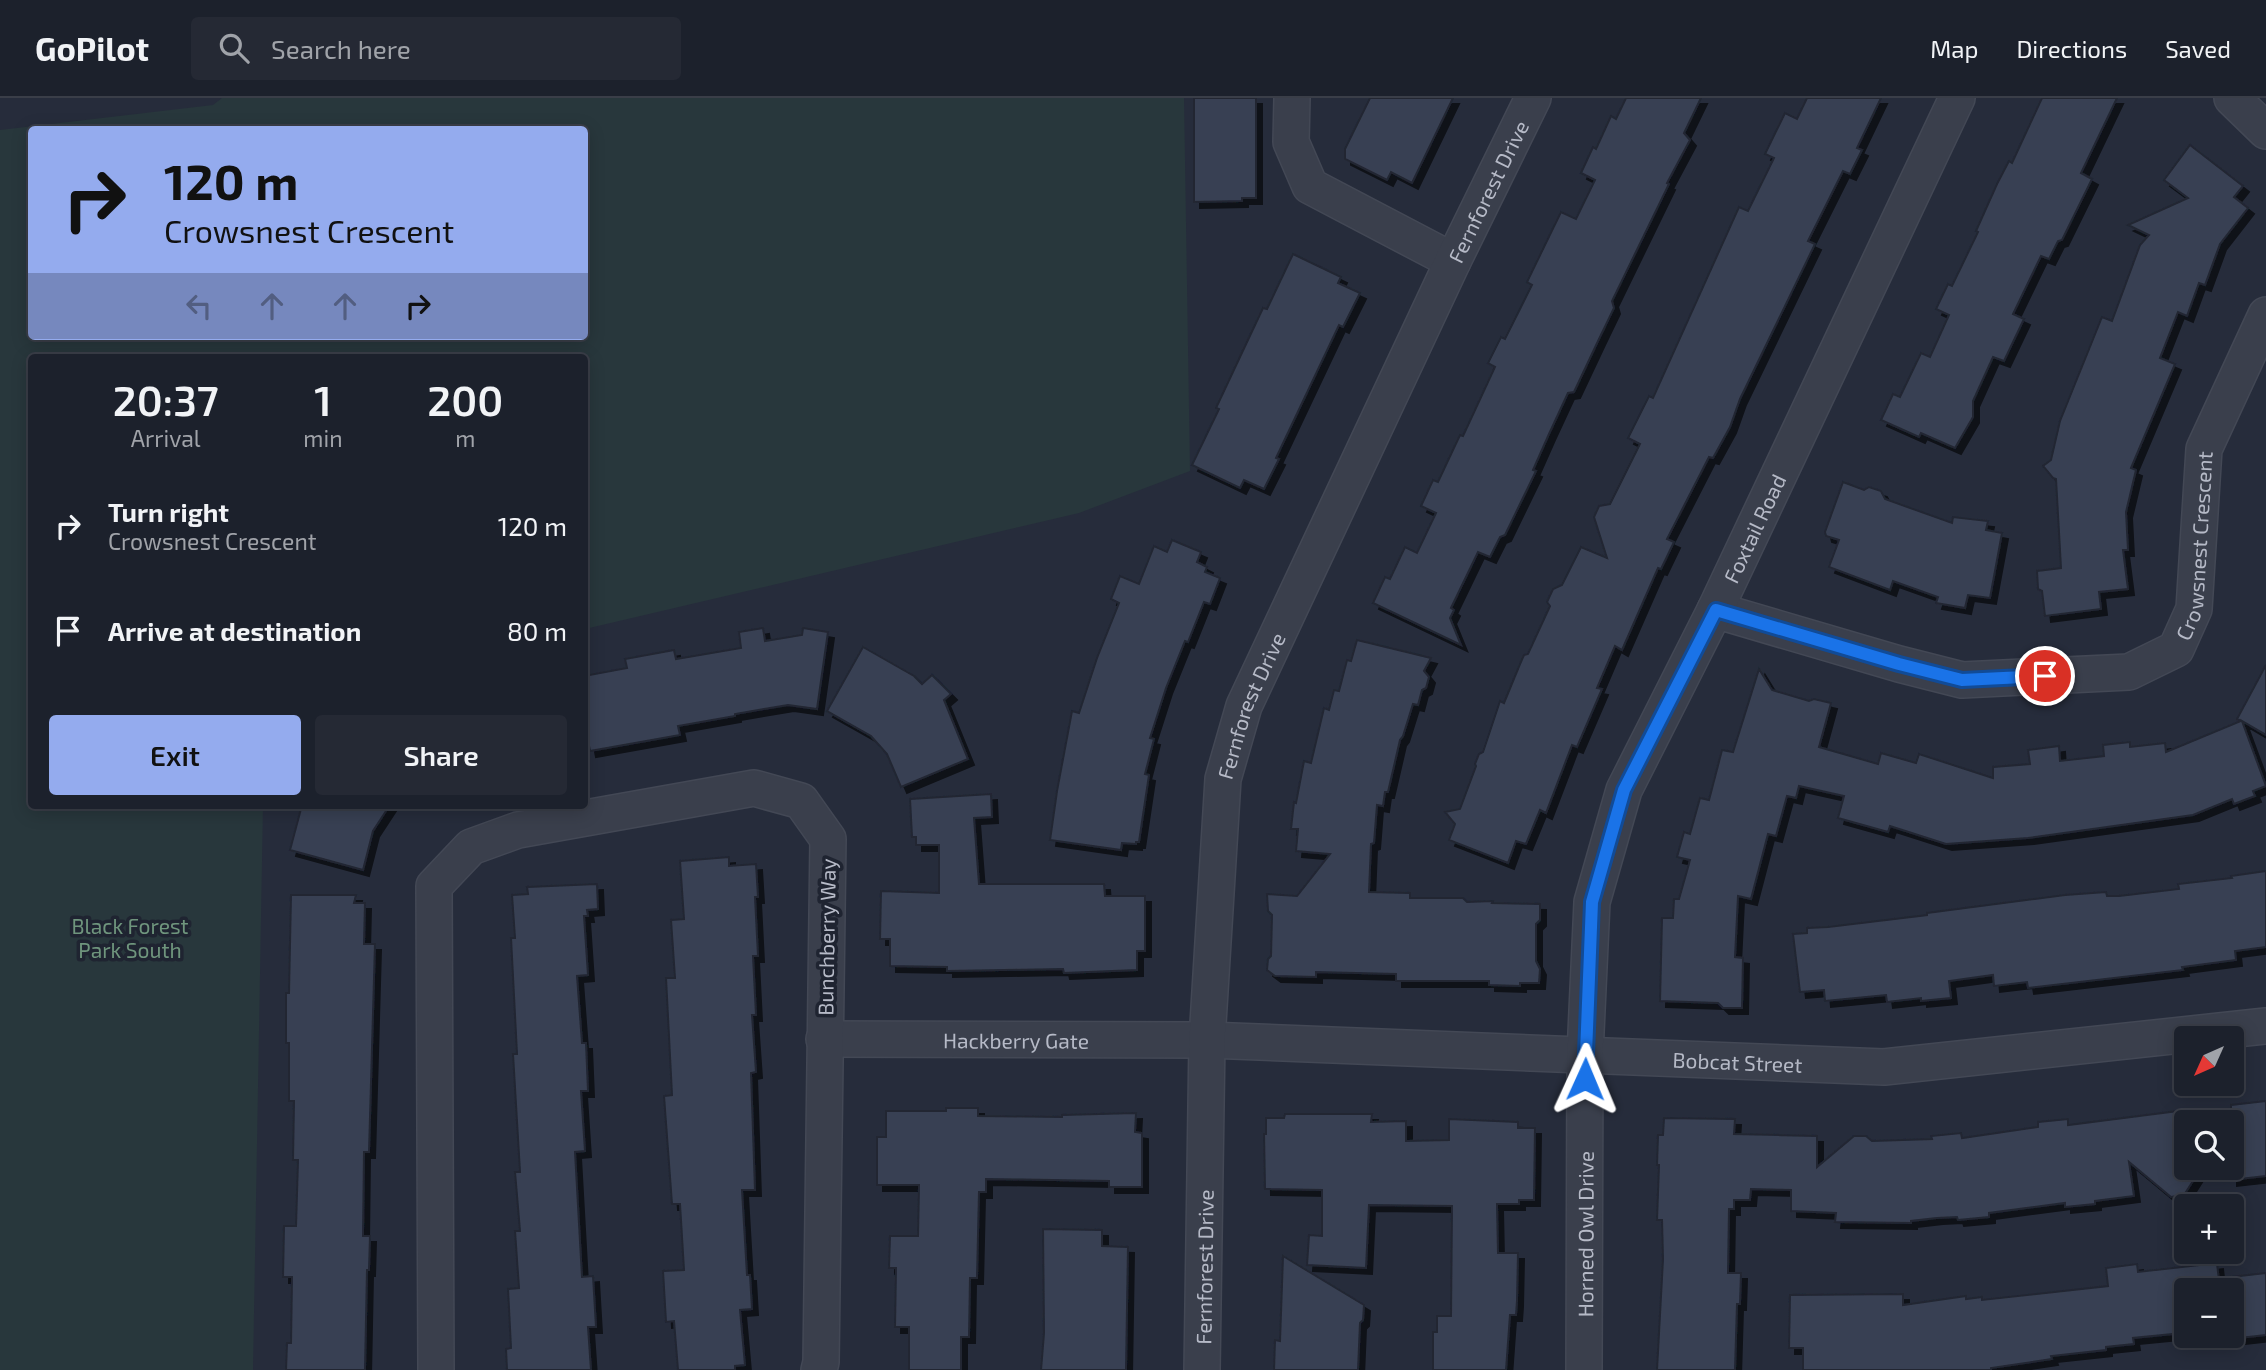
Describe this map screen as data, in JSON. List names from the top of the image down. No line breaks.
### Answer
{"streets":{"street":["Fernforest Drive","Foxtail Road","Crowsnest Crescent","Bunchberry Way","Hackberry Gate","Bobcat Street","Horned Owl Drive"]},"crossings":[["Fernforest Drive","Hackberry Gate"],["Fernforest Drive","Bobcat Street"],["Foxtail Road","Crowsnest Crescent"],["Foxtail Road","Bobcat Street"],["Foxtail Road","Horned Owl Drive"],["Bunchberry Way","Hackberry Gate"],["Hackberry Gate","Bobcat Street"],["Bobcat Street","Horned Owl Drive"]],"parks":["Black Forest Park South"],"north":"bottom left","page":{"header":"GoPilot","search":"Search here","nav":["Map","Directions","Saved"],"turn":["120 m","Crowsnest Crescent"],"eta":["20:37","Arrival","1","min","200","m"],"list":[{"name":"Turn right","note":"Crowsnest Crescent","value":"120 m"},{"name":"Arrive at destination","value":"80 m"}],"buttons":["Exit","Share"],"map_buttons":["+","−"]}}
